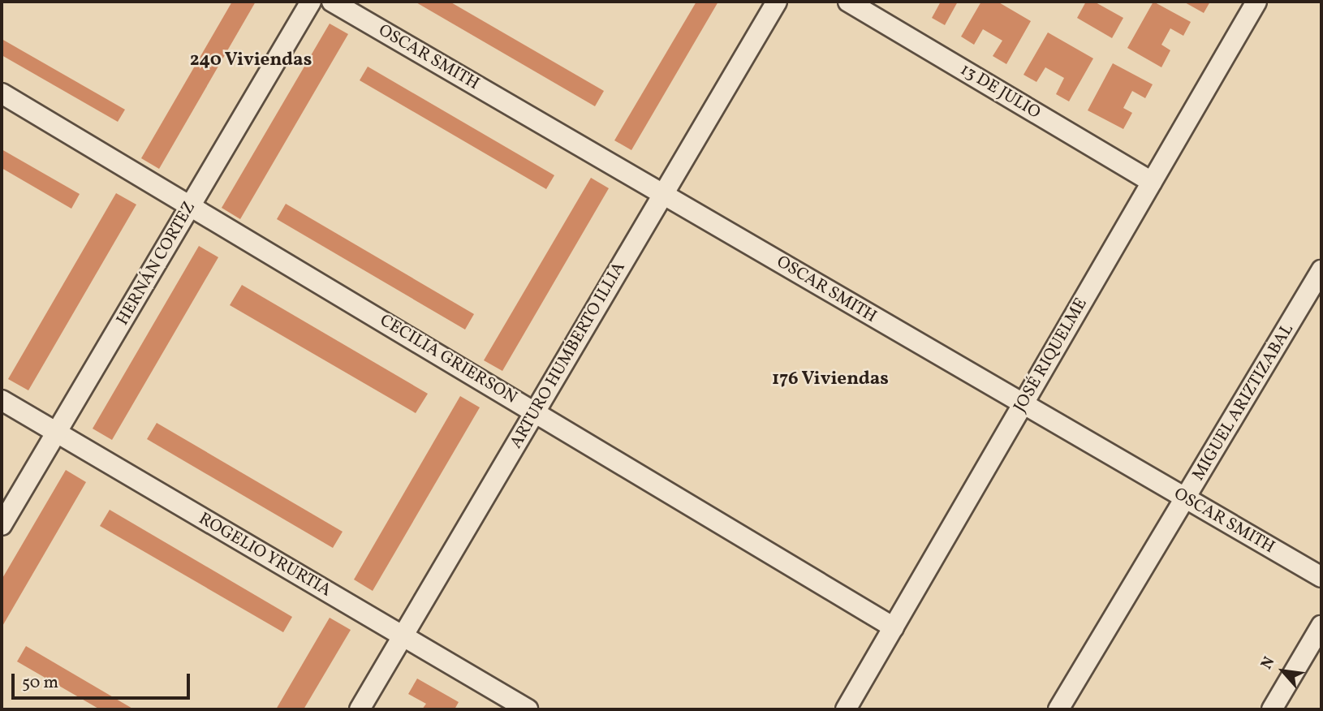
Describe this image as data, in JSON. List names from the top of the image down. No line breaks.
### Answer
{"streets":{"street":["OSCAR SMITH","13 DE JULIO","HERNÁN CORTEZ","ARTURO HUMBERTO ILLIA","JOSÉ RIQUELME","CECILIA GRIERSON","MIGUEL ARIZTIZABAL","ROGELIO YRURTIA"]},"crossings":[["OSCAR SMITH","ARTURO HUMBERTO ILLIA"],["OSCAR SMITH","JOSÉ RIQUELME"],["OSCAR SMITH","MIGUEL ARIZTIZABAL"],["13 DE JULIO","JOSÉ RIQUELME"],["HERNÁN CORTEZ","CECILIA GRIERSON"],["HERNÁN CORTEZ","ROGELIO YRURTIA"],["ARTURO HUMBERTO ILLIA","CECILIA GRIERSON"],["ARTURO HUMBERTO ILLIA","ROGELIO YRURTIA"],["JOSÉ RIQUELME","CECILIA GRIERSON"]],"districts":["240 Viviendas","176 Viviendas"],"scale_bar":"50 m","north":"top left"}
